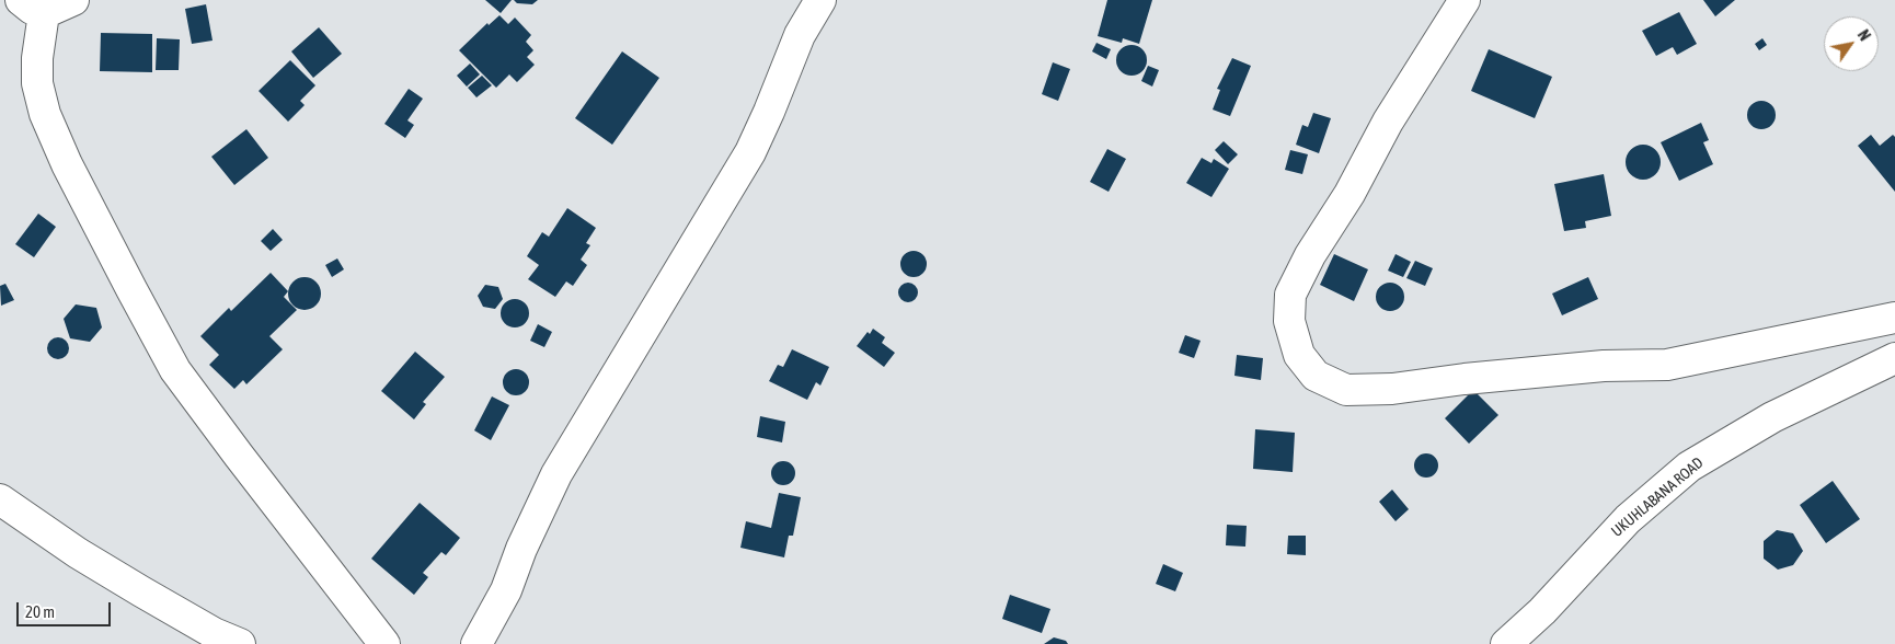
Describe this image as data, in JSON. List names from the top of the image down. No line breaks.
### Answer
{"streets":{"street":["UKUHLABANA ROAD"]},"scale_bar":"20 m","north":"top right"}
